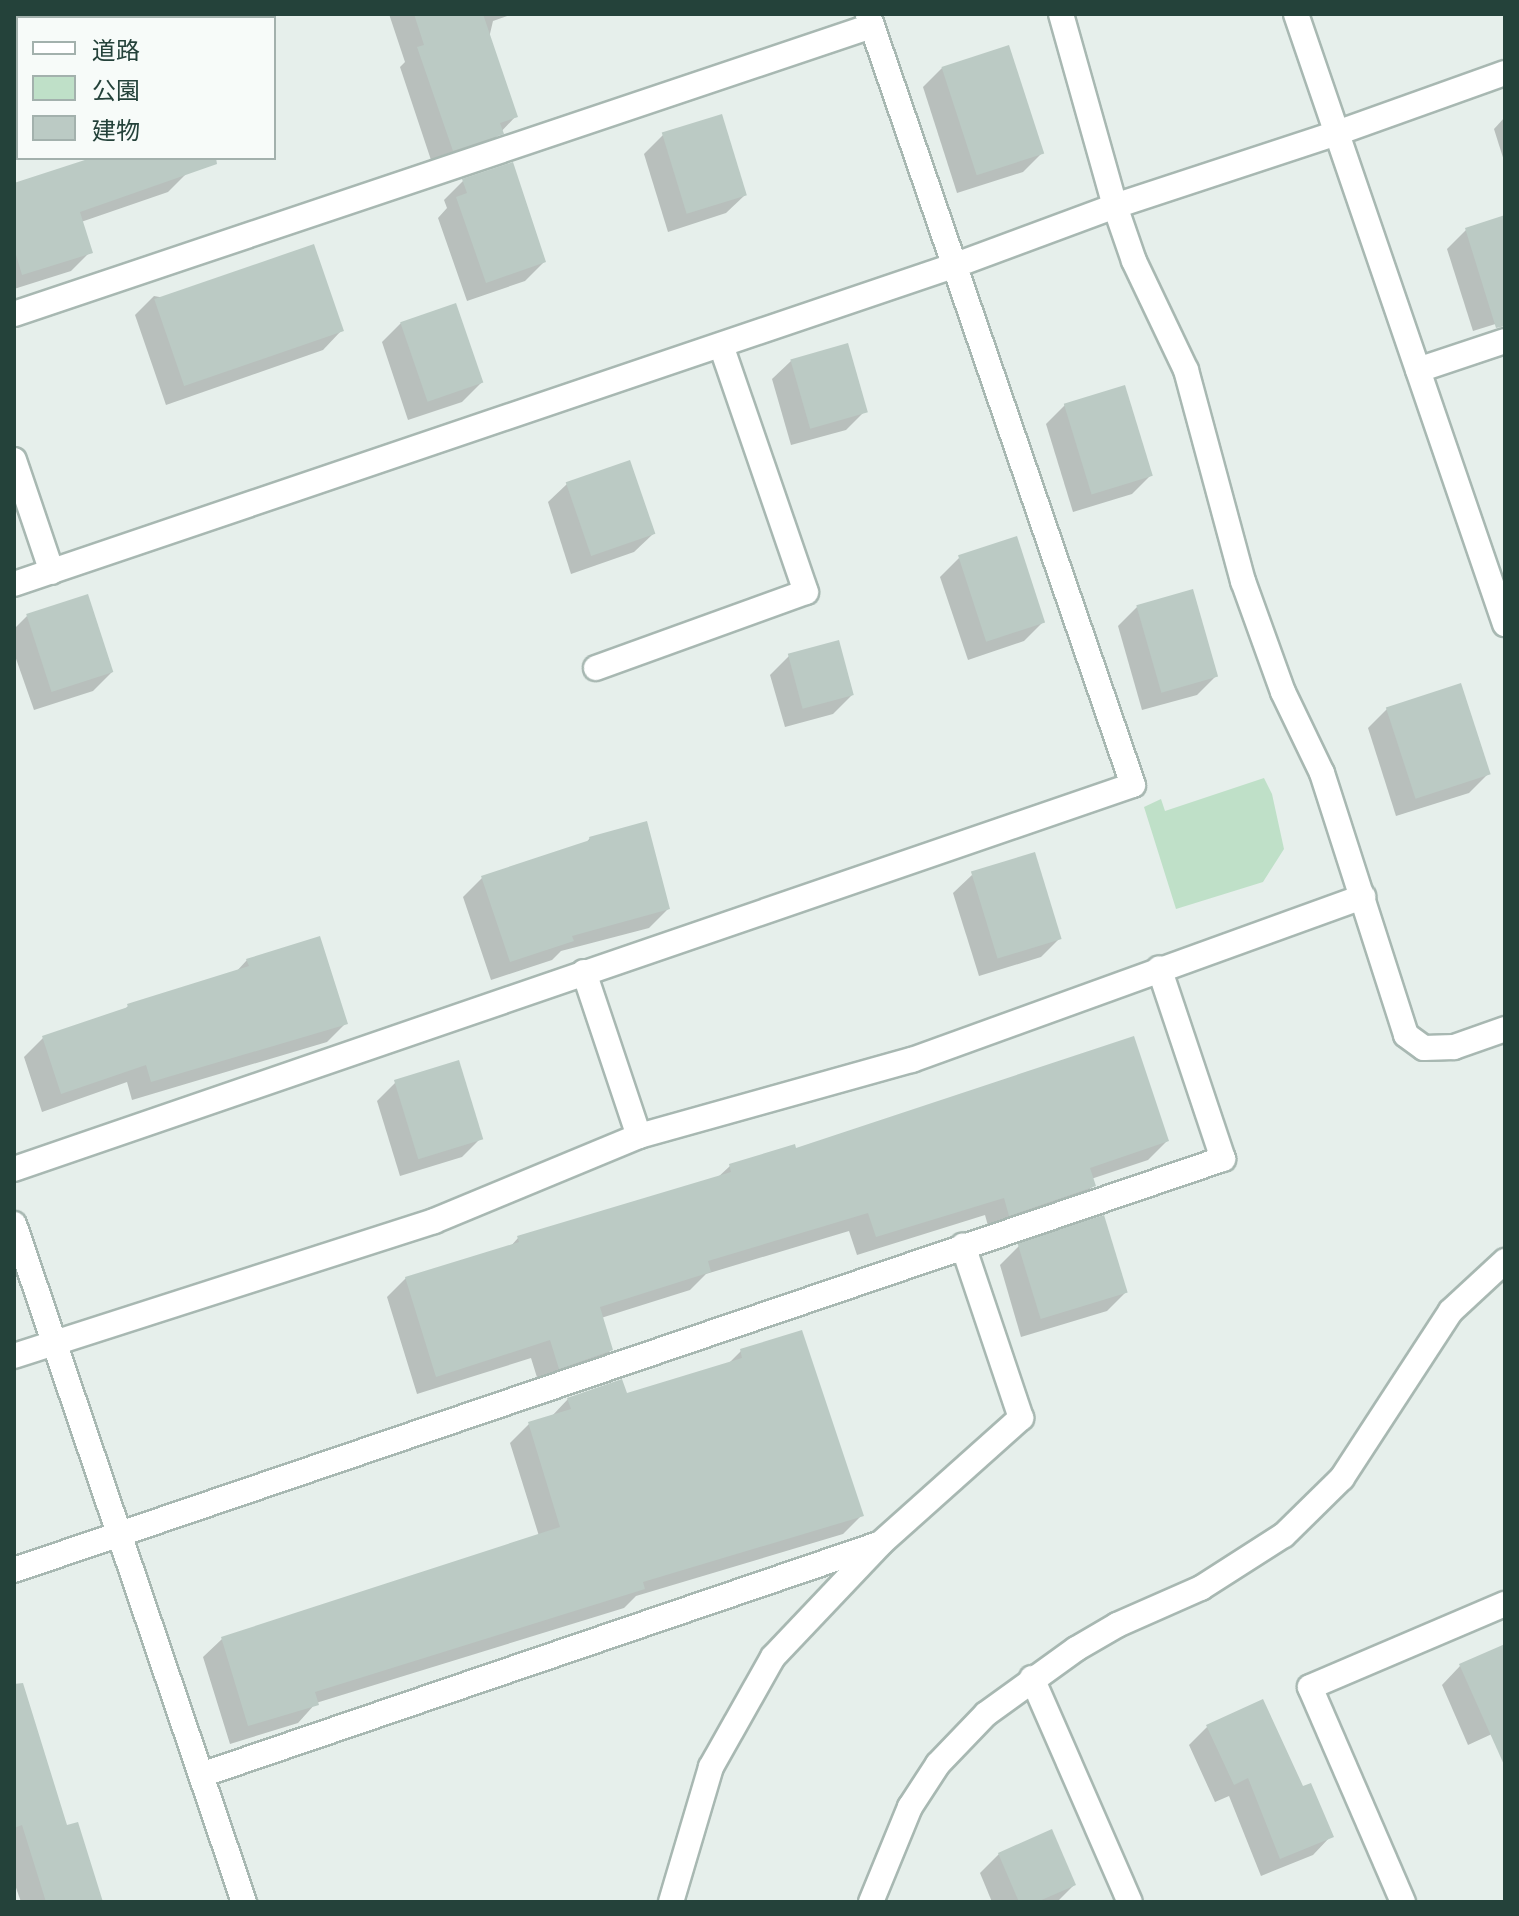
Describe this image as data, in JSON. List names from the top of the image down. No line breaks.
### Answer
{"legend":["道路","公園","建物"]}
